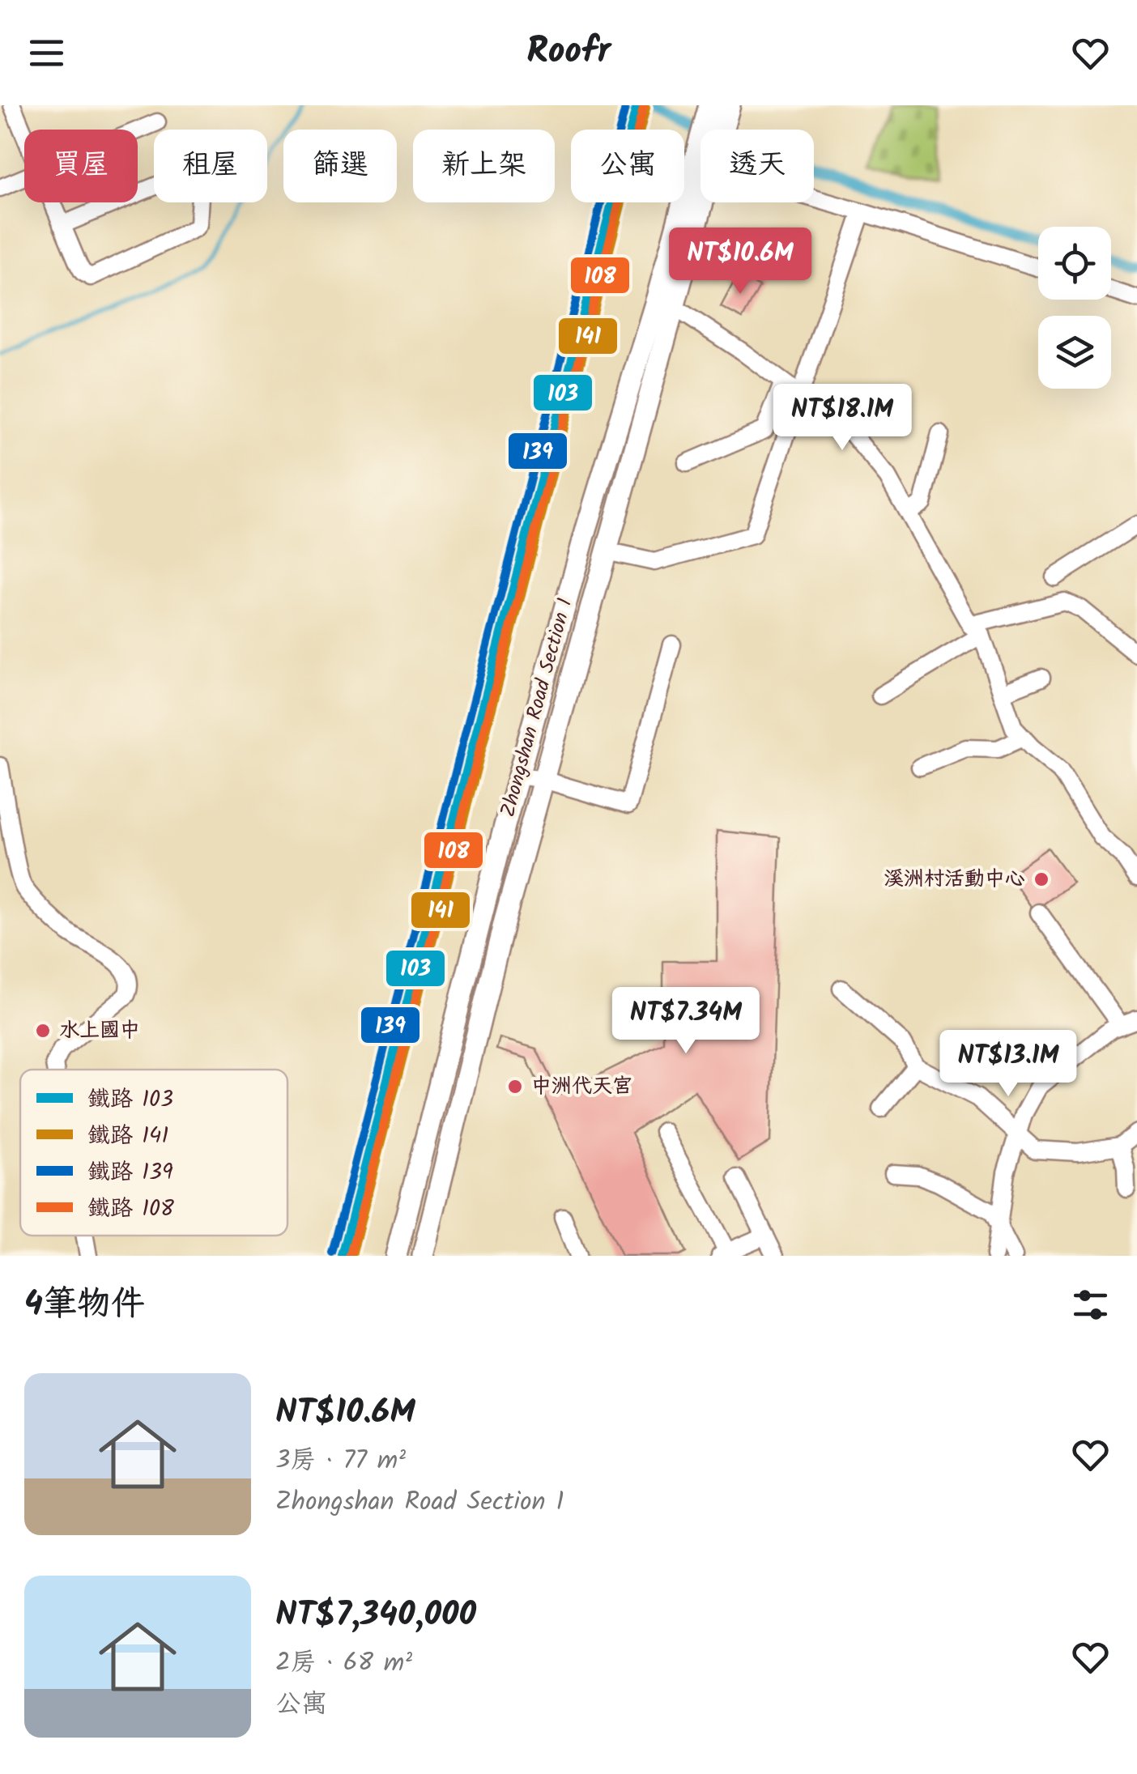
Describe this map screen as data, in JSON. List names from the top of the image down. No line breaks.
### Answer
{"streets":{"main road":["Zhongshan Road Section 1"]},"places":["溪洲村活動中心","水上國中","中洲代天宮"],"lines":["rail line 103","rail line 139","rail line 108","rail line 141"],"legend":["鐵路 103","鐵路 141","鐵路 139","鐵路 108"],"page":{"header":"Roofr","chip":["買屋","租屋","篩選","新上架","公寓","透天"],"price":["NT$10.6M","NT$18.1M","NT$7.34M","NT$13.1M"],"heading":"4筆物件","list":[{"name":"NT$10.6M","note":"3房 · 77 m² · Zhongshan Road Section 1"},{"name":"NT$7,340,000","note":"2房 · 68 m² · 公寓"}]}}
